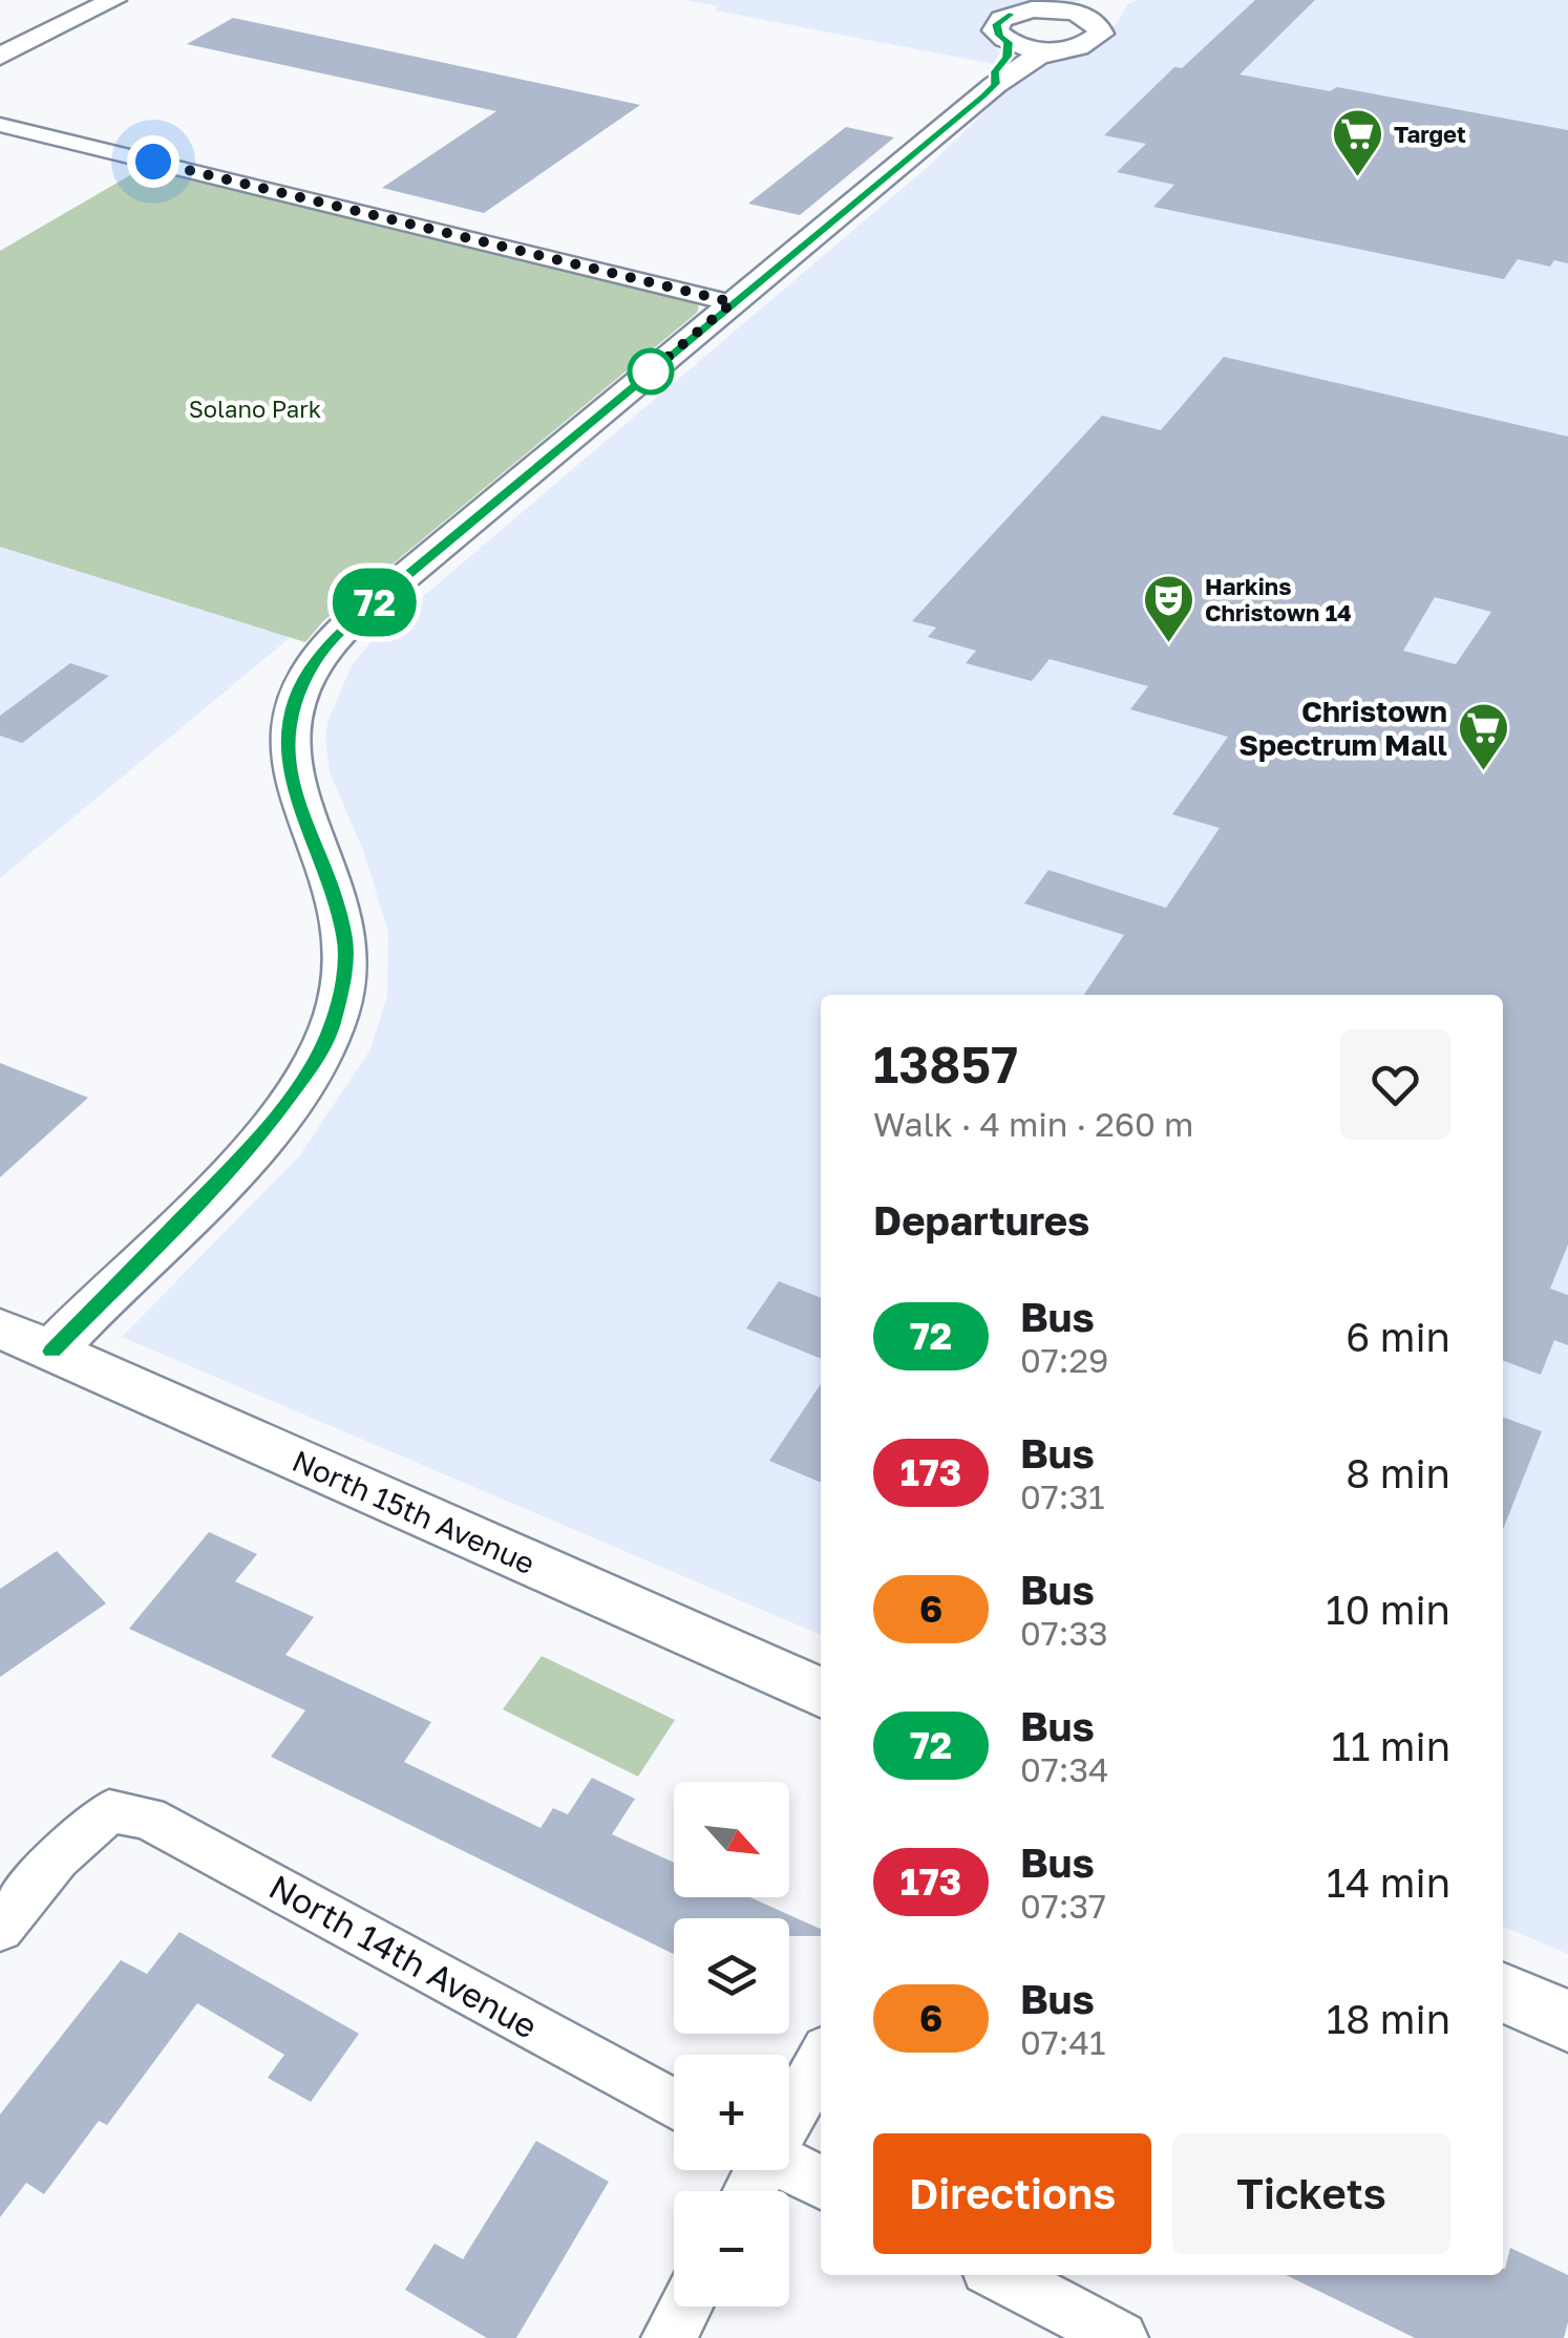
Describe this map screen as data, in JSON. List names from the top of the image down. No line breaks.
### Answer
{"streets":{"street":["North 15th Avenue","North 14th Avenue"]},"parks":["Solano Park"],"places":{"supermarket":["Target","Christown Spectrum Mall"],"theatre":["Harkins Christown 14"]},"lines":["bus line 72"],"north":"bottom right","page":{"on_map":"72","heading":[["13857","Walk · 4 min · 260 m"],"Departures"],"list":[{"mark":"72","name":"Bus","note":"07:29","value":"6 min"},{"mark":"173","name":"Bus","note":"07:31","value":"8 min"},{"mark":"6","name":"Bus","note":"07:33","value":"10 min"},{"mark":"72","name":"Bus","note":"07:34","value":"11 min"},{"mark":"173","name":"Bus","note":"07:37","value":"14 min"},{"mark":"6","name":"Bus","note":"07:41","value":"18 min"}],"map_buttons":["+","−"],"buttons":["Directions","Tickets"]}}
